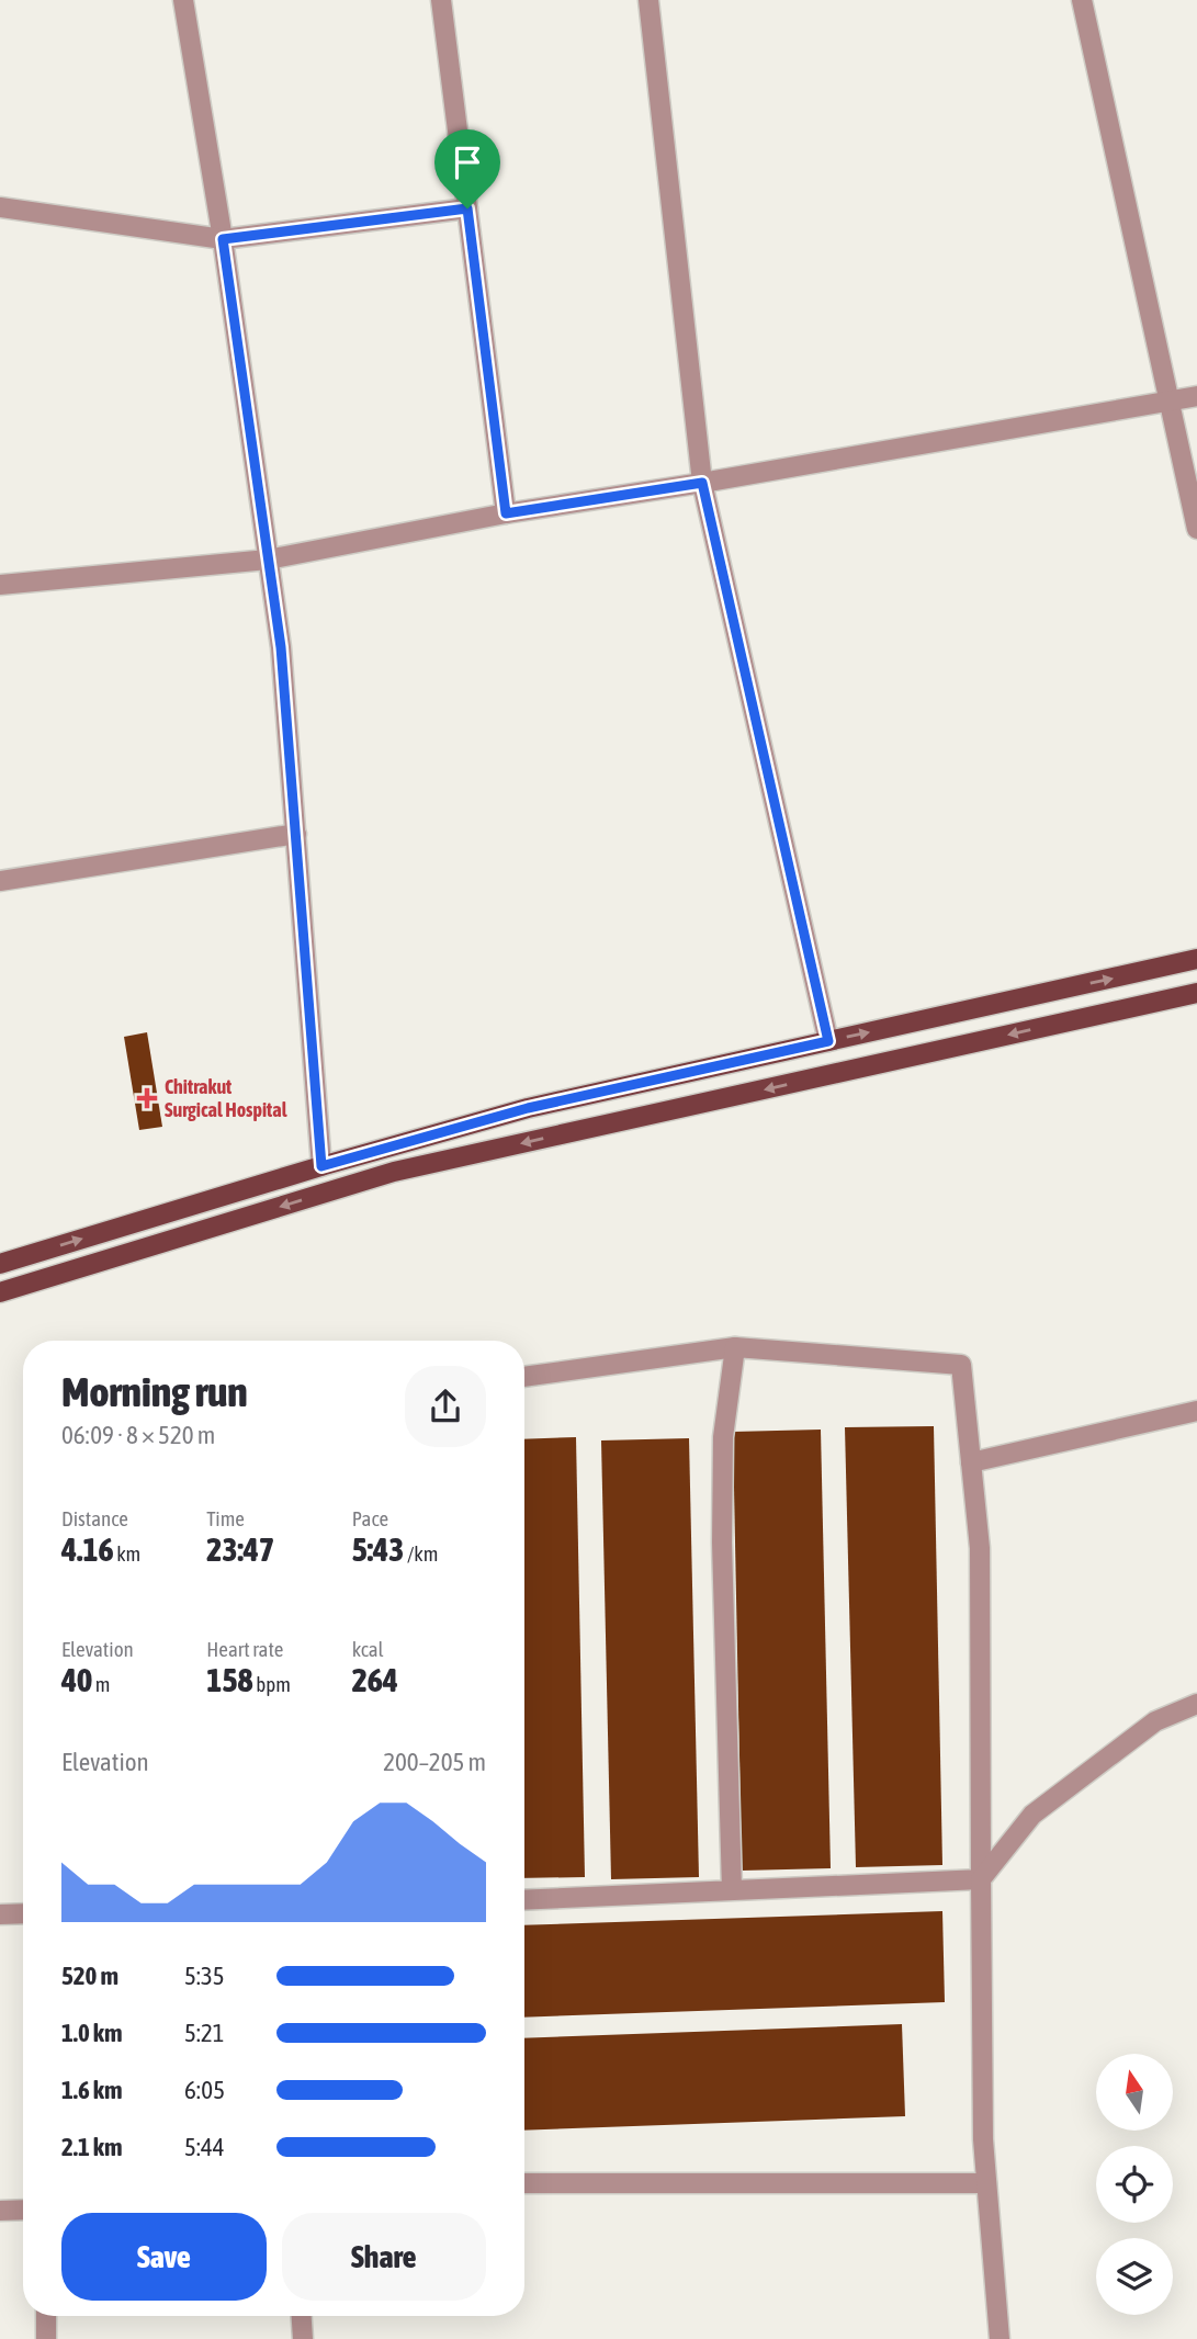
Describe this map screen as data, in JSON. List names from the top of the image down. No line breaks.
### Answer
{"places":{"health":["Chitrakut Surgical Hospital"]},"north":"top","page":{"heading":["Morning run","06:09 · 8 × 520 m"],"stats":[["Distance","4.16 km"],["Time","23:47"],["Pace","5:43 /km"],["Elevation","40 m"],["Heart rate","158 bpm"],["kcal","264"]],"chart":["Elevation","200–205 m"],"list":[{"name":"520 m","note":"5:35"},{"name":"1.0 km","note":"5:21"},{"name":"1.6 km","note":"6:05"},{"name":"2.1 km","note":"5:44"}],"buttons":["Save","Share"]}}
